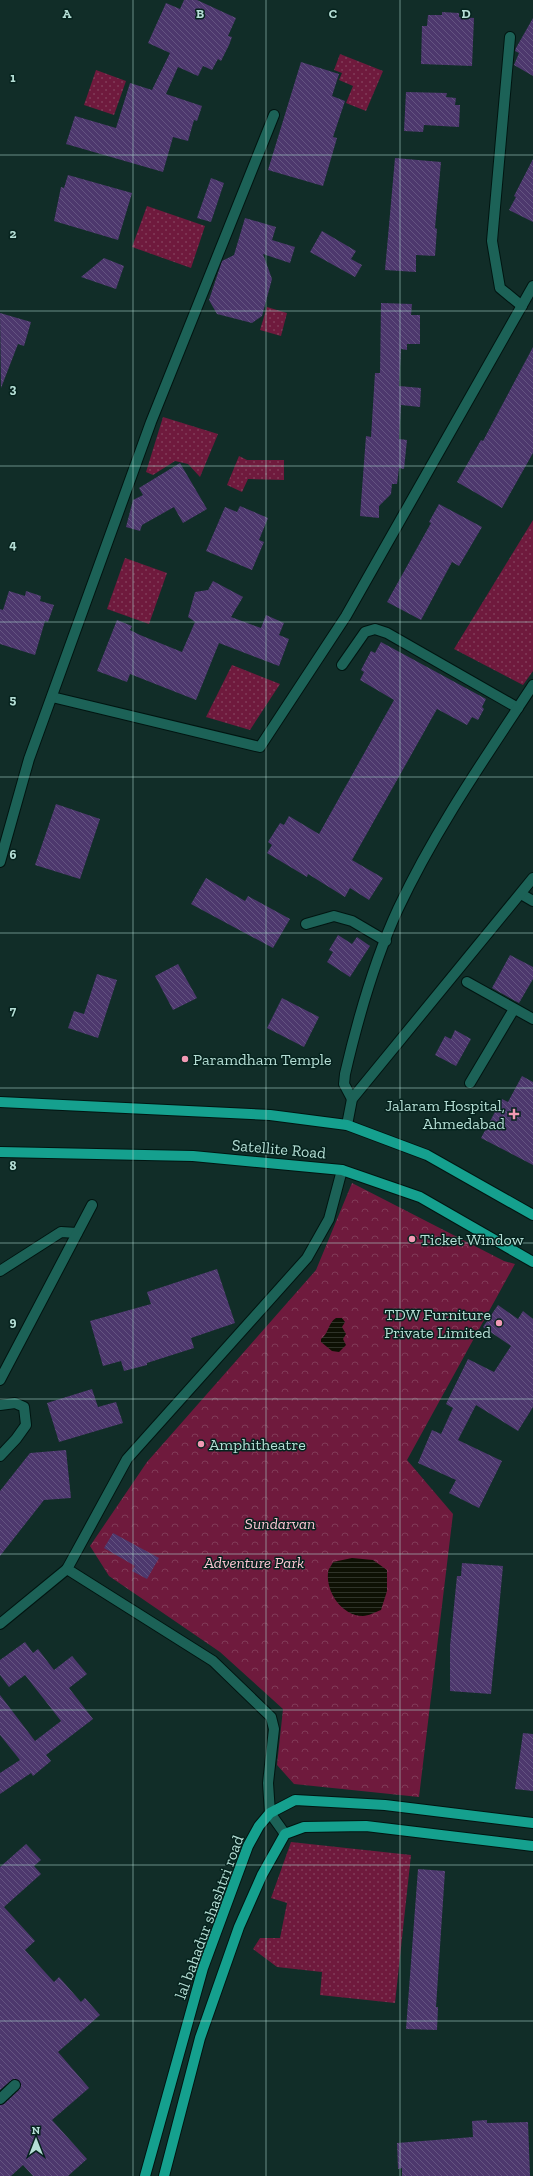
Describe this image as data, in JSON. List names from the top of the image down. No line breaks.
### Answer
{"streets":{"main road":["Satellite Road","lal bahadur shashtri road"]},"parks":["Sundarvan","Adventure Park"],"places":{"other":["Paramdham Temple","Ticket Window","TDW Furniture Private Limited","Amphitheatre"],"health":["Jalaram Hospital, Ahmedabad"]},"north":"top","grid":{"columns":["A","B","C","D"],"rows":["1","2","3","4","5","6","7","8","9"]}}
